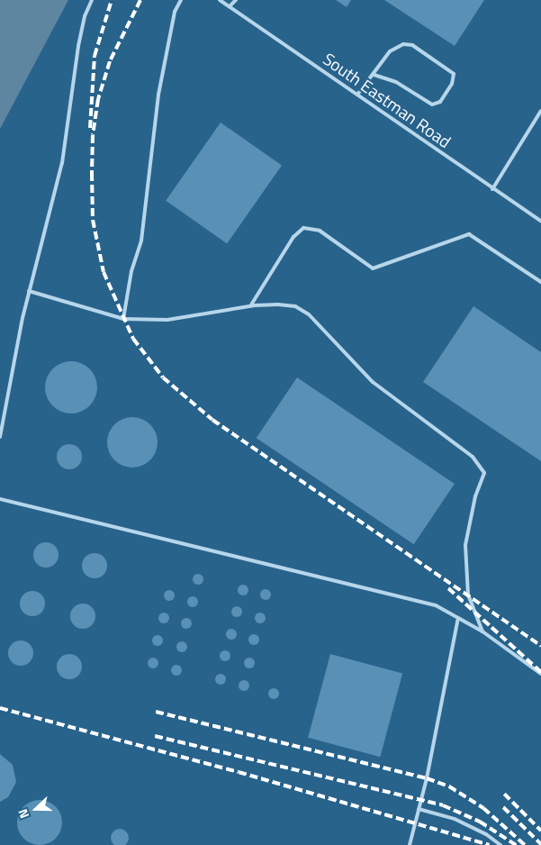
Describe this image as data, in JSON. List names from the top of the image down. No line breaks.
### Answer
{"streets":{"lane":["South Eastman Road"]},"north":"left"}
